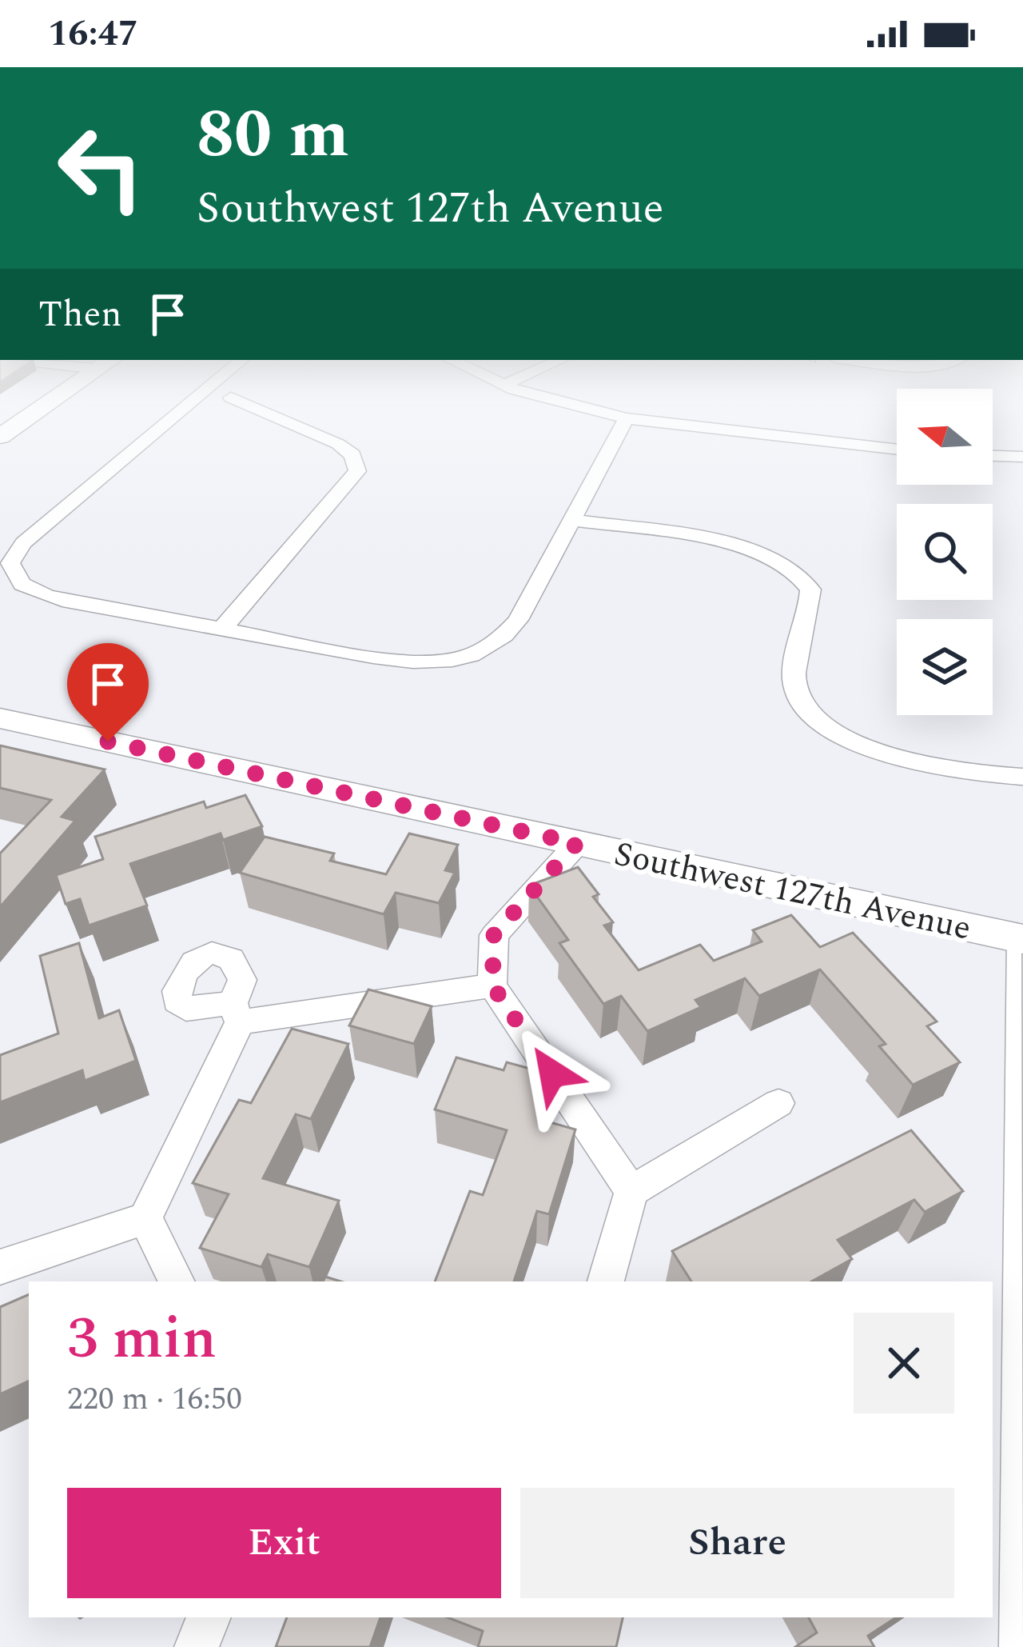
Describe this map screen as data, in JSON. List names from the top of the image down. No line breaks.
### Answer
{"streets":{"main road":["Southwest 127th Avenue"]},"north":"left","page":{"status":"16:47","turn":["80 m","Southwest 127th Avenue"],"then":"Then","heading":["3 min","220 m · 16:50"],"buttons":["Exit","Share"]}}
